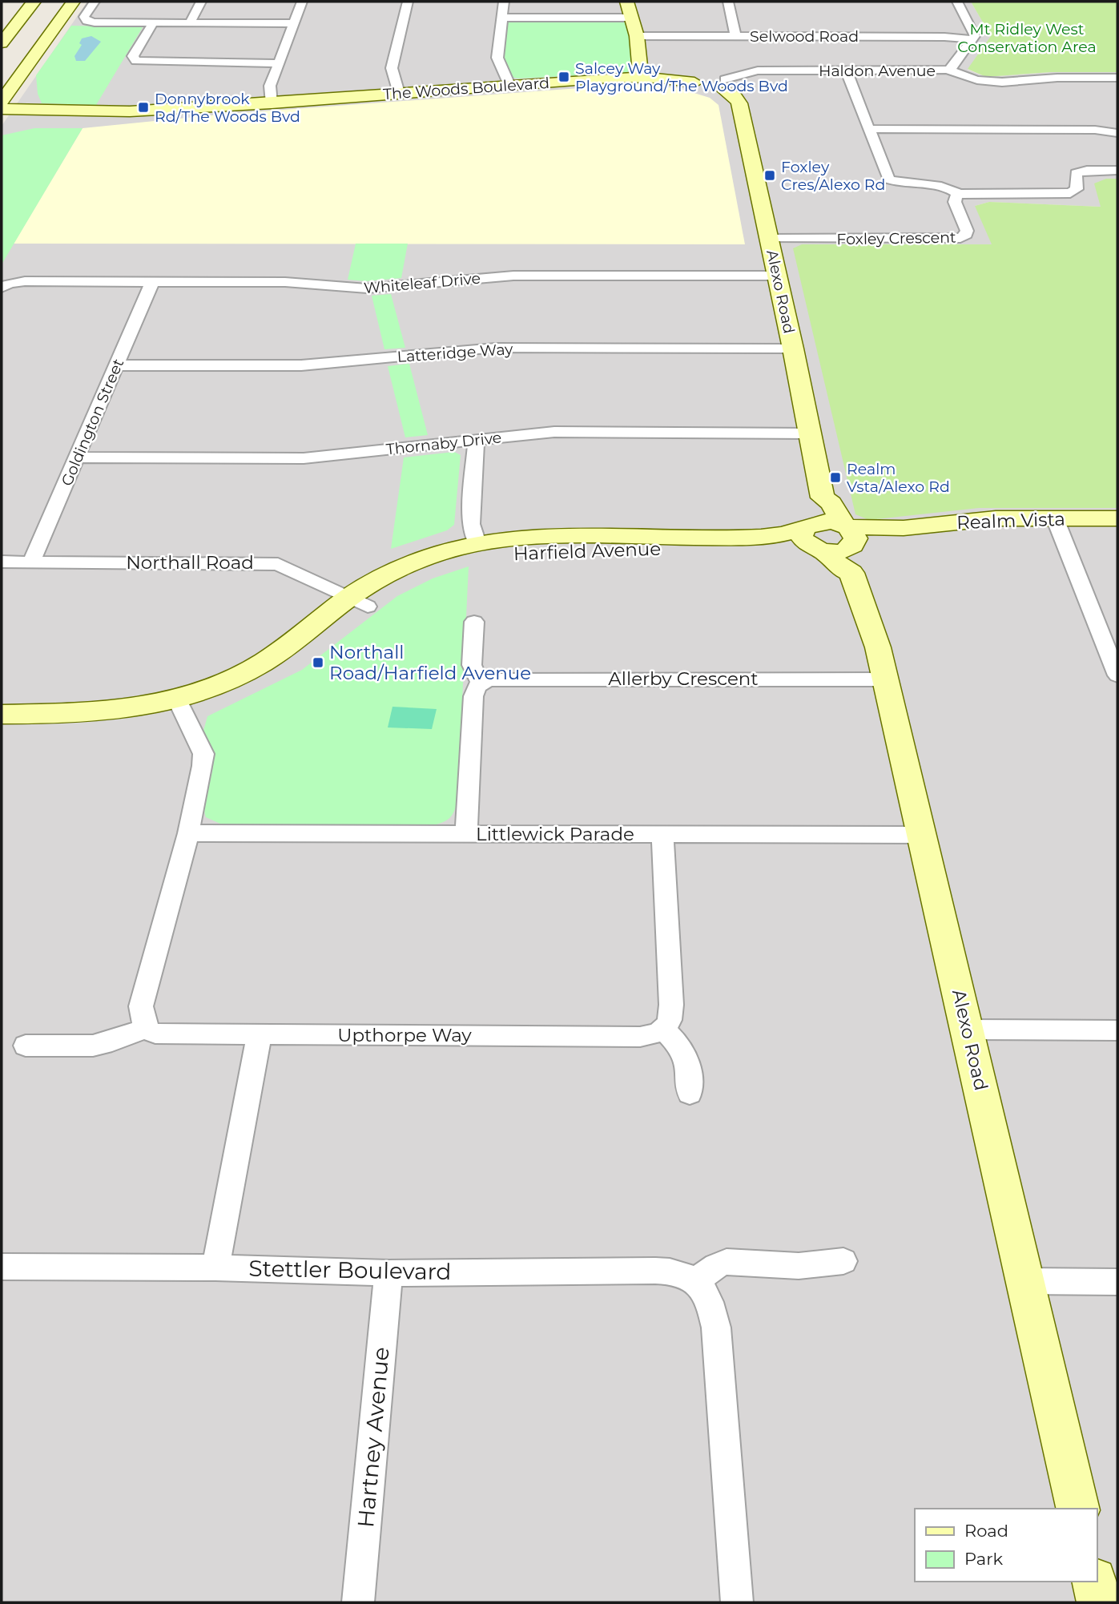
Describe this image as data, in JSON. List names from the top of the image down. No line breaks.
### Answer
{"streets":{"street":["Selwood Road","Haldon Avenue","The Woods Boulevard","Foxley Crescent","Whiteleaf Drive","Alexo Road","Latteridge Way","Goldington Street","Thornaby Drive","Realm Vista","Harfield Avenue","Northall Road","Allerby Crescent","Littlewick Parade","Upthorpe Way","Stettler Boulevard","Hartney Avenue"]},"crossings":[["Selwood Road","Haldon Avenue"],["Haldon Avenue","The Woods Boulevard"],["Haldon Avenue","Alexo Road"],["The Woods Boulevard","Alexo Road"],["Foxley Crescent","Alexo Road"],["Whiteleaf Drive","Alexo Road"],["Whiteleaf Drive","Goldington Street"],["Alexo Road","Latteridge Way"],["Alexo Road","Thornaby Drive"],["Alexo Road","Realm Vista"],["Alexo Road","Allerby Crescent"],["Alexo Road","Littlewick Parade"],["Latteridge Way","Goldington Street"],["Goldington Street","Thornaby Drive"],["Goldington Street","Northall Road"],["Harfield Avenue","Northall Road"],["Stettler Boulevard","Hartney Avenue"]],"parks":["Mt Ridley West Conservation Area"],"places":{"transit":["Salcey Way Playground/The Woods Bvd","Donnybrook Rd/The Woods Bvd","Foxley Cres/Alexo Rd","Realm Vsta/Alexo Rd","Northall Road/Harfield Avenue"]},"legend":["Road","Park"]}
